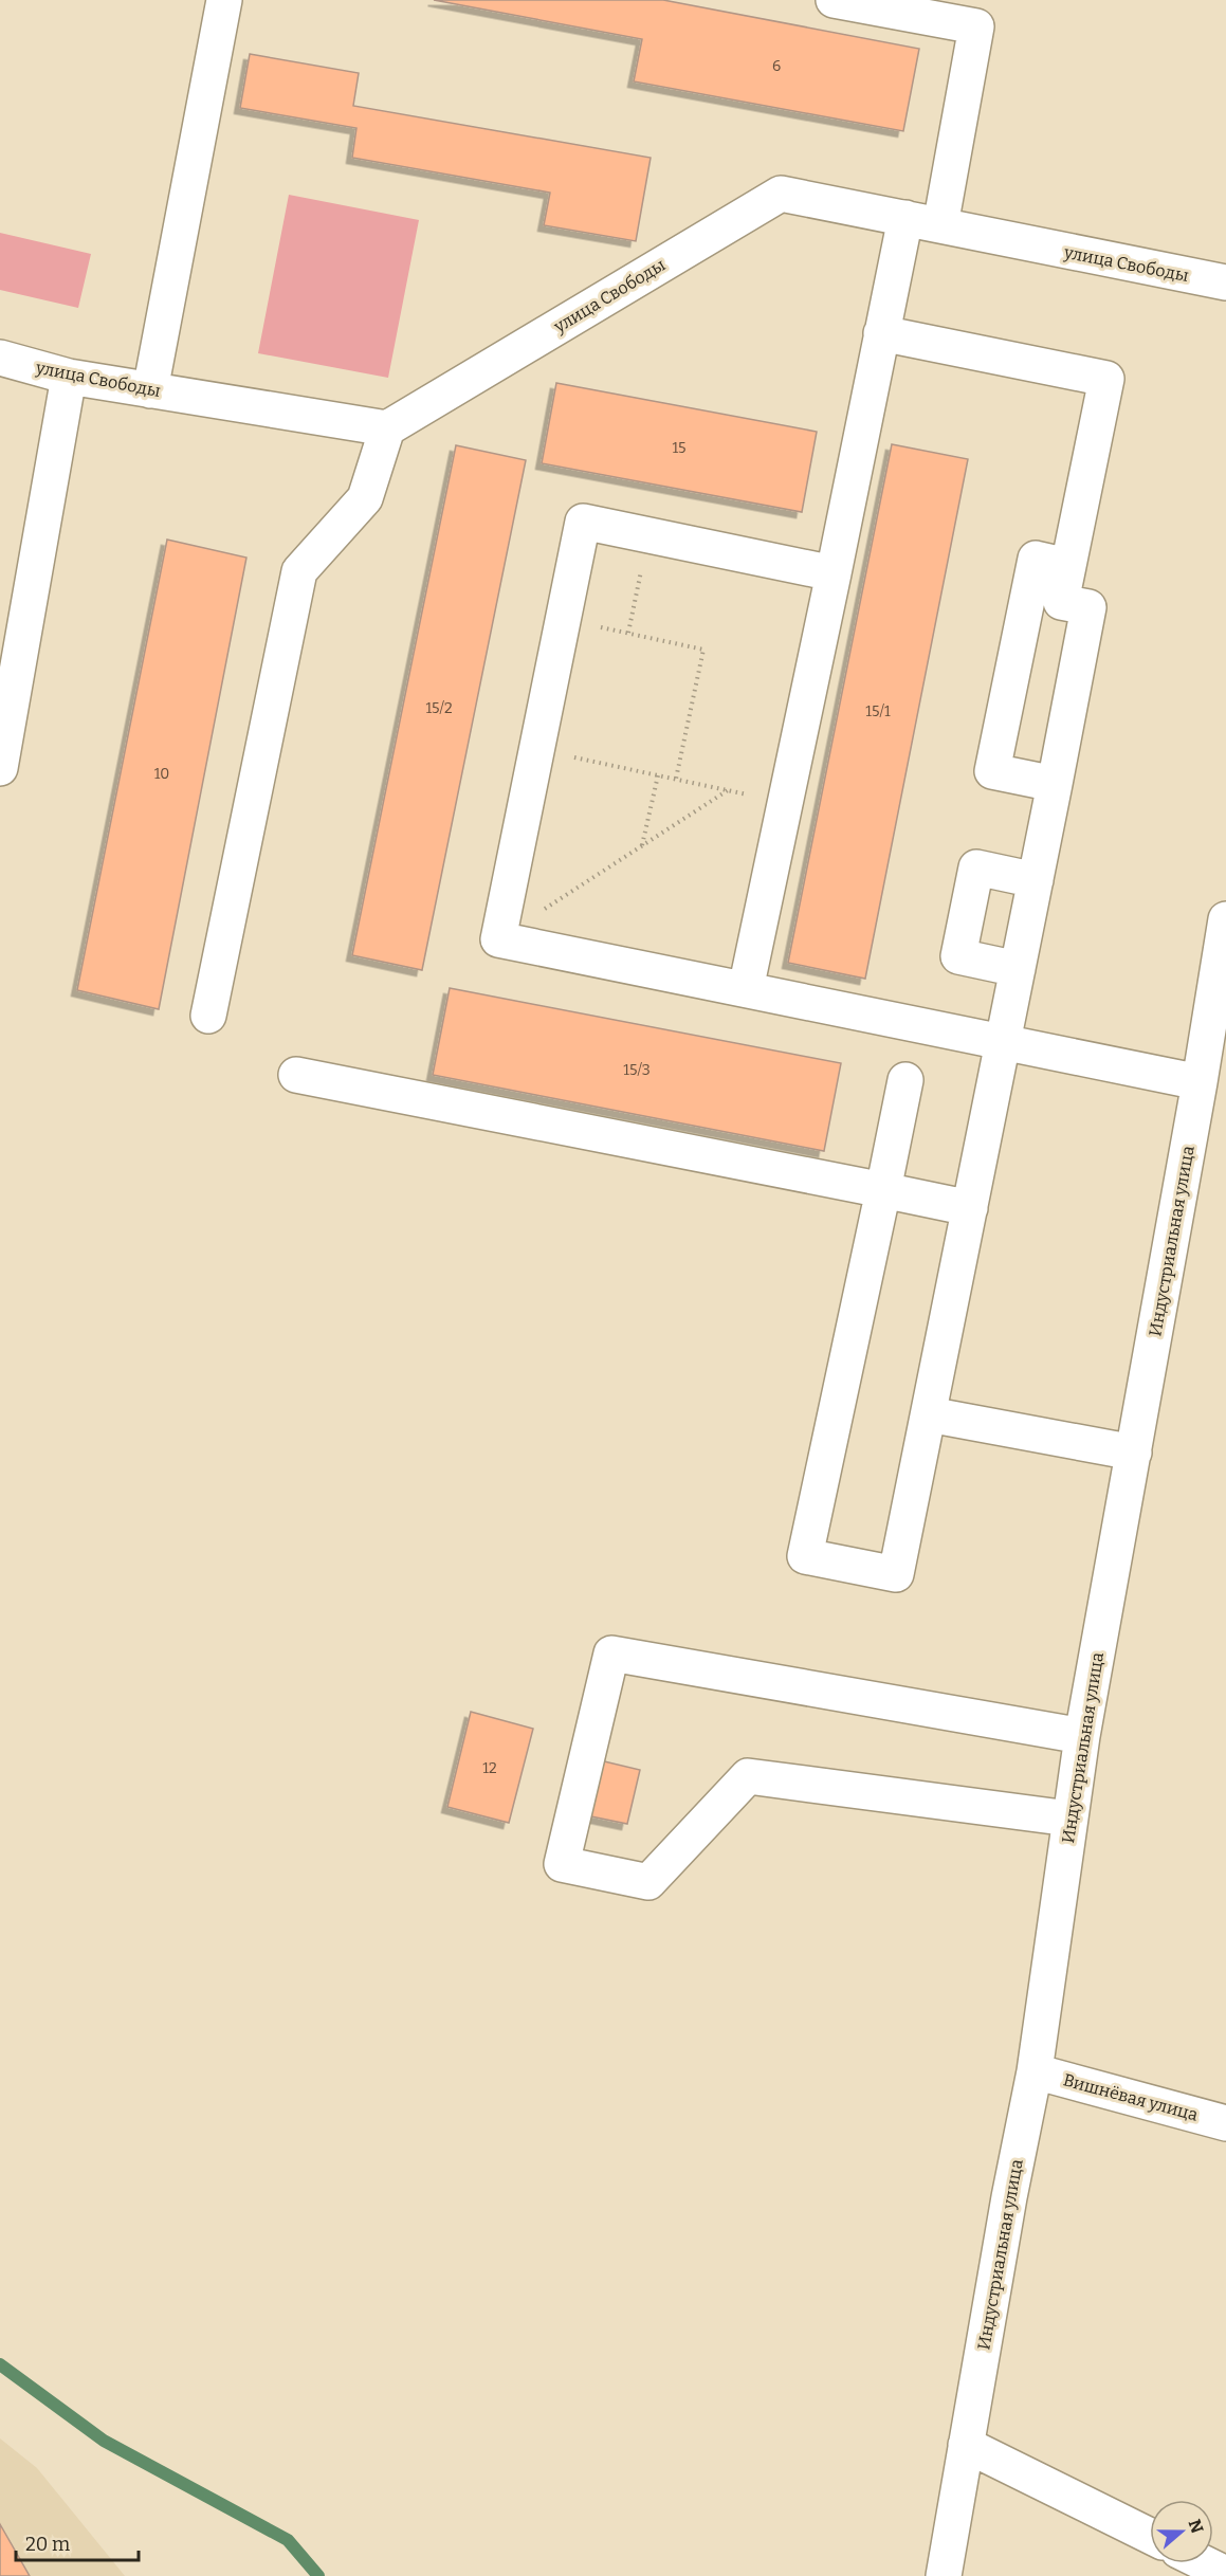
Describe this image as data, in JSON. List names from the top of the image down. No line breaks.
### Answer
{"streets":{"street":["улица Свободы","Индустриальная улица","Вишнёвая улица"]},"crossings":[["Индустриальная улица","Вишнёвая улица"]],"house_numbers":["6","15","15/2","15/1","10","15/3","12"],"scale_bar":"20 m","north":"right"}
